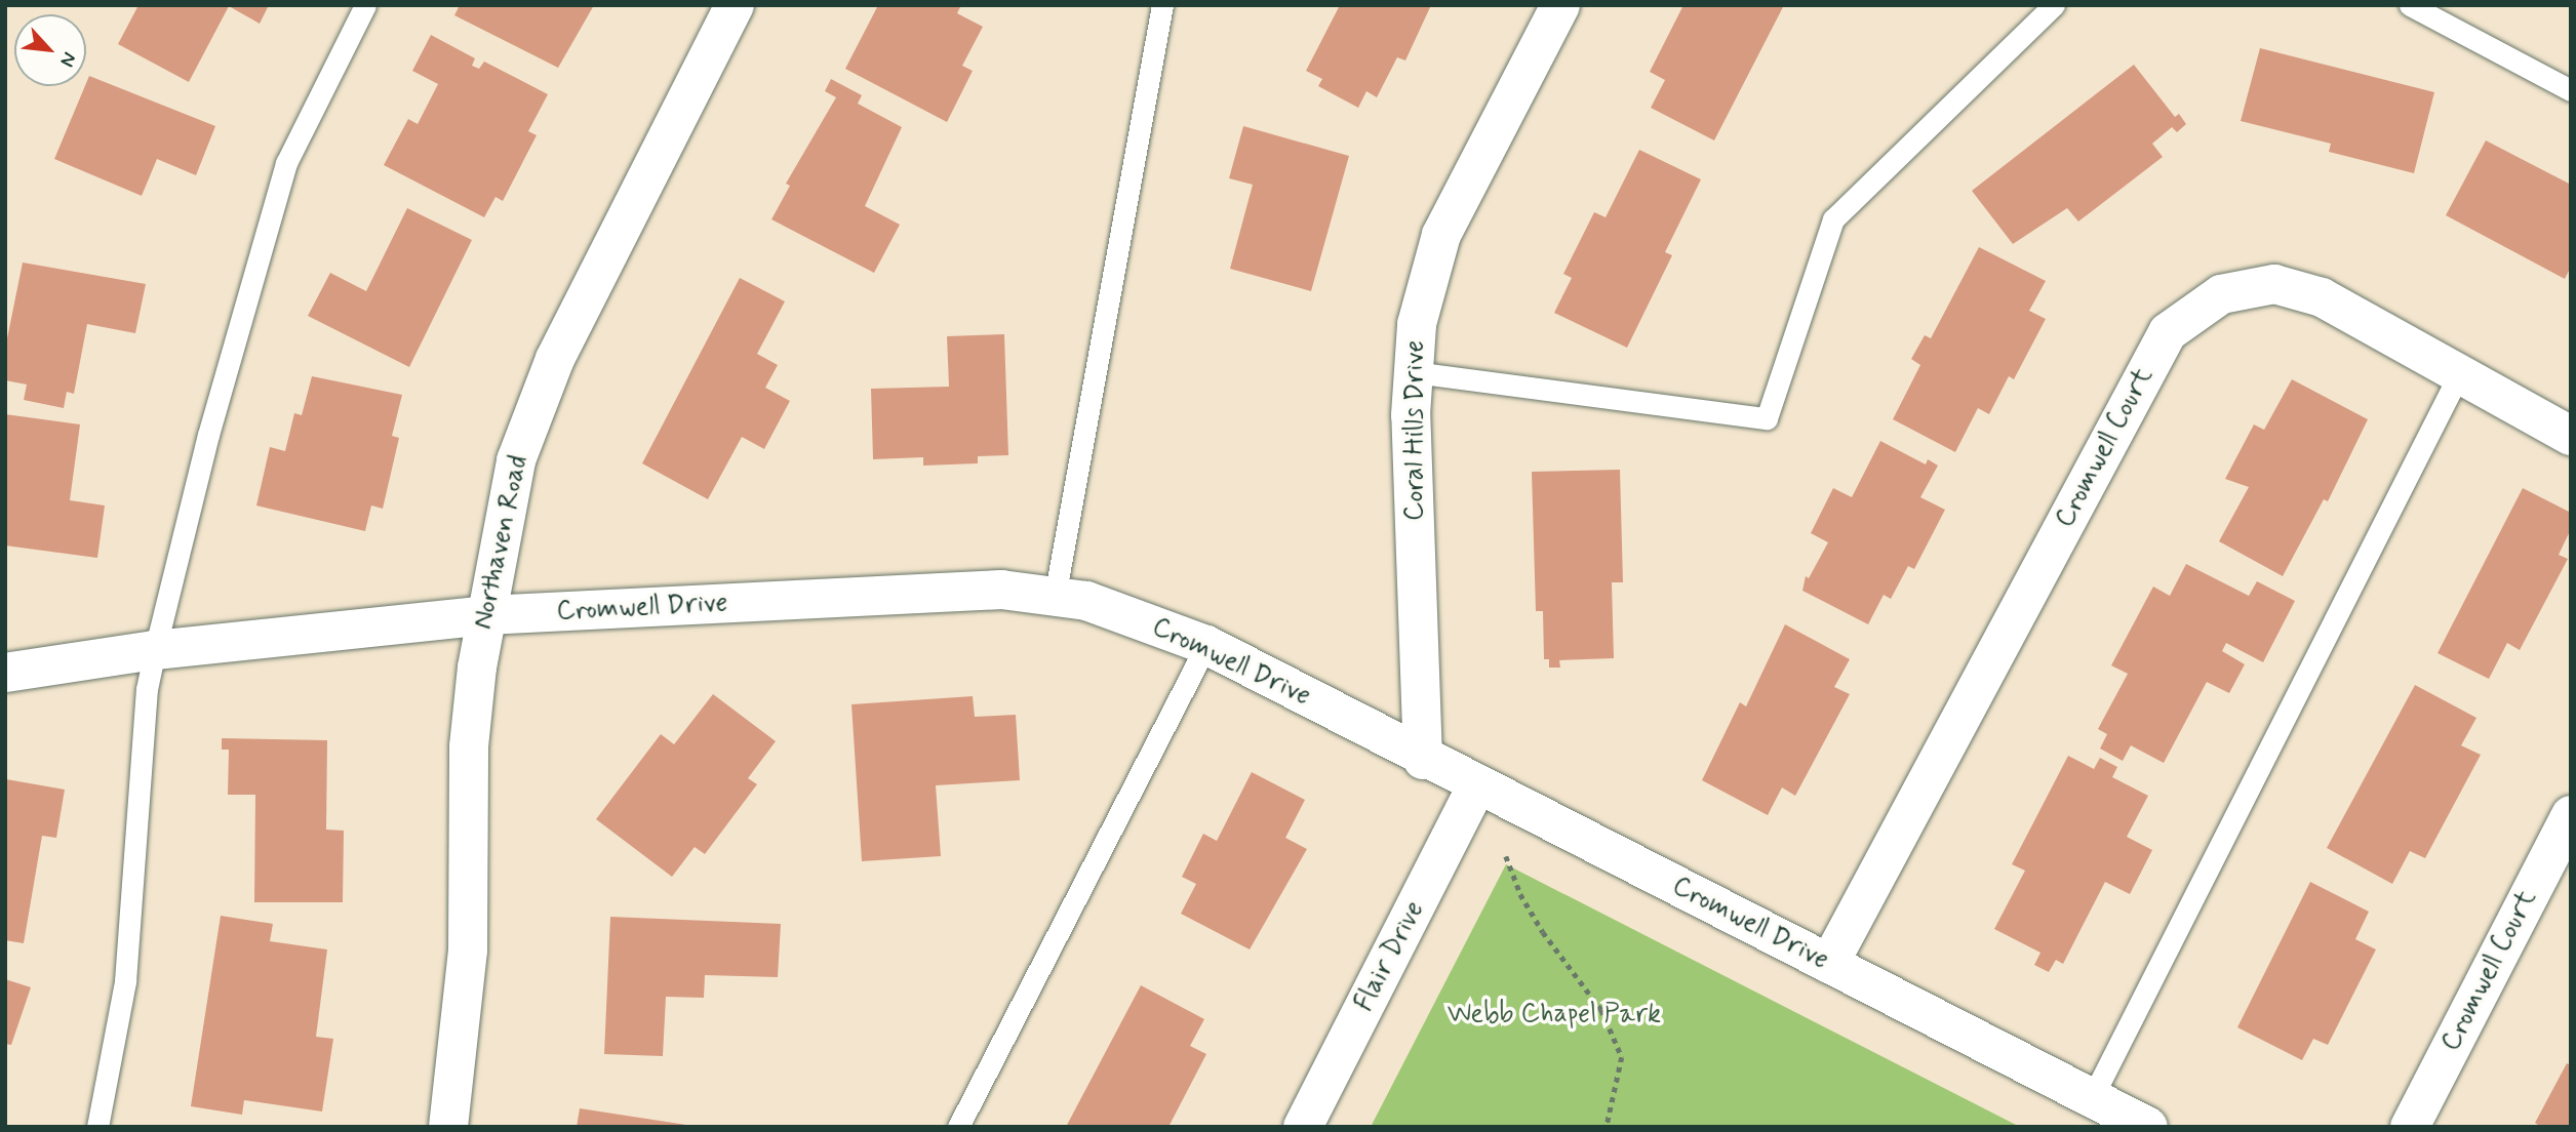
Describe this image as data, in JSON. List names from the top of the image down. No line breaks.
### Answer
{"streets":{"street":["Coral Hills Drive","Cromwell Court","Northaven Road","Cromwell Drive","Flair Drive"]},"crossings":[["Coral Hills Drive","Cromwell Drive"],["Cromwell Court","Cromwell Drive"],["Northaven Road","Cromwell Drive"],["Cromwell Drive","Flair Drive"]],"parks":["Webb Chapel Park"],"north":"bottom right"}
